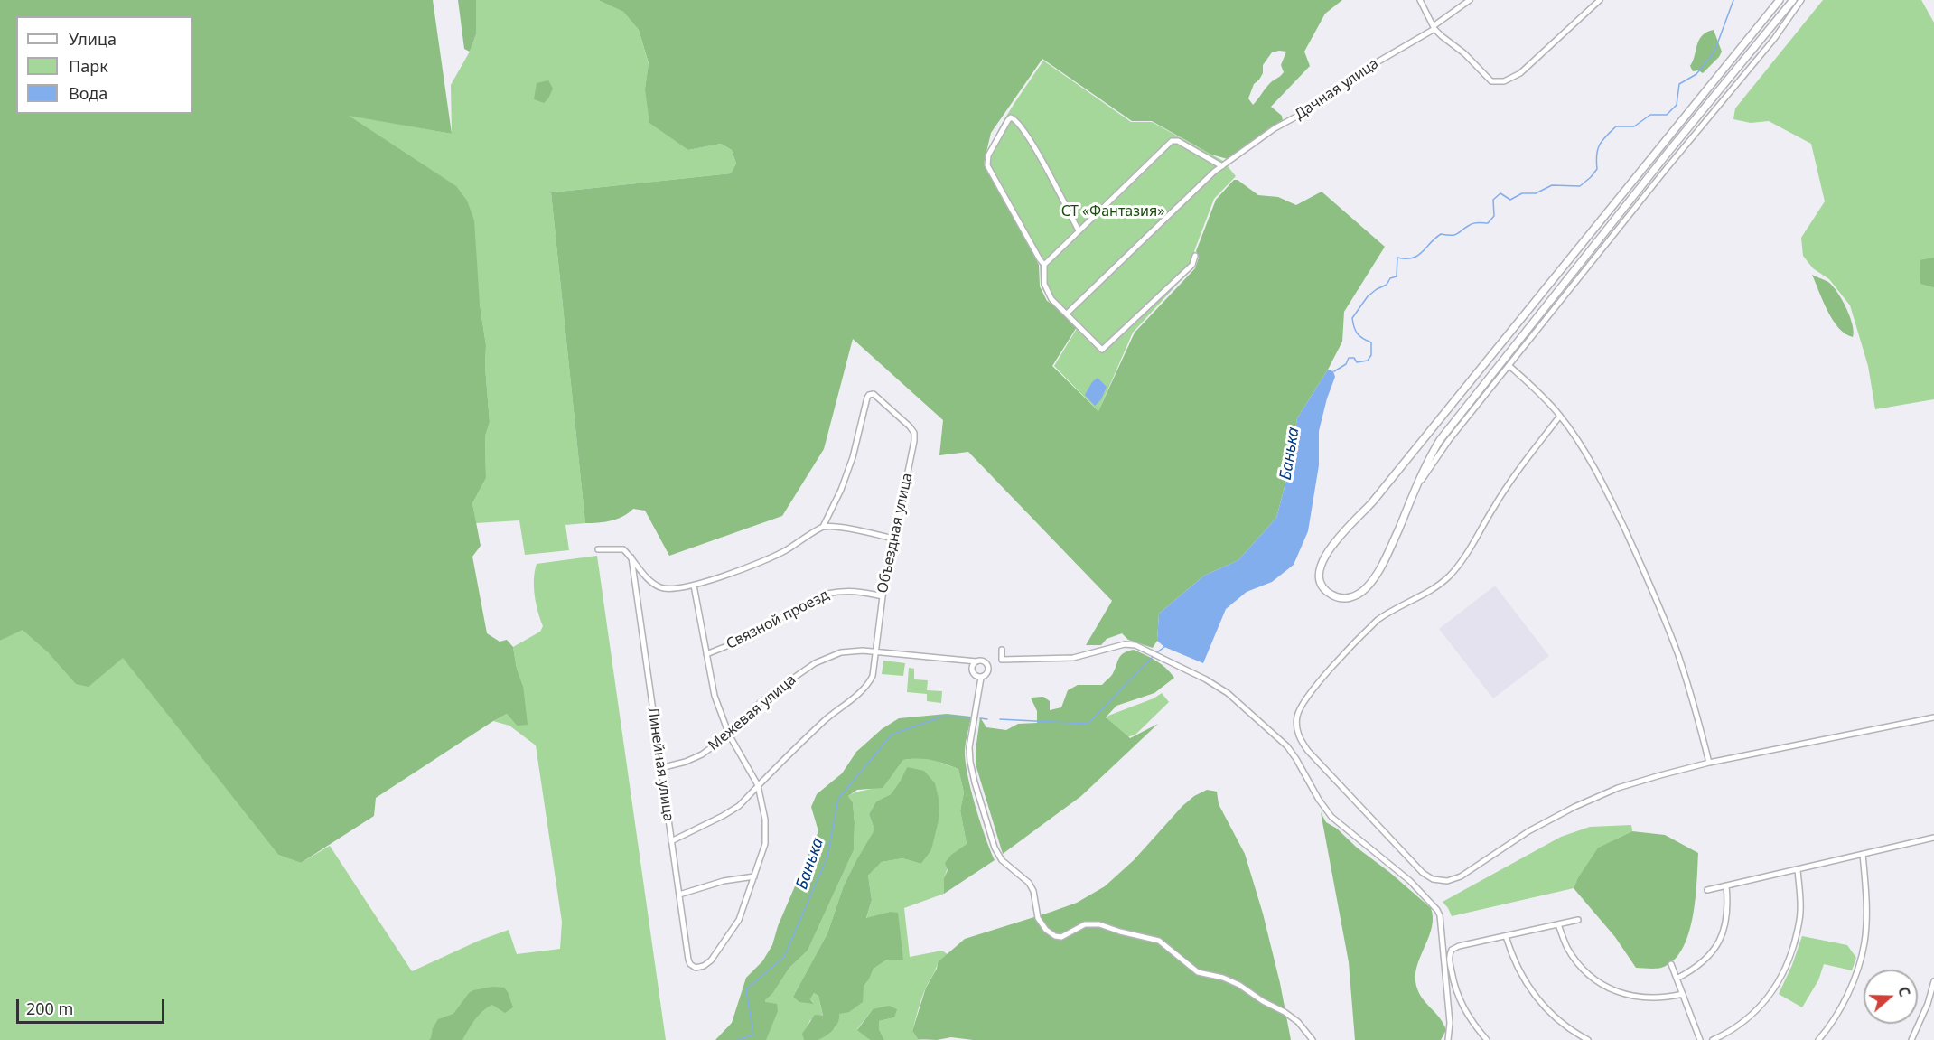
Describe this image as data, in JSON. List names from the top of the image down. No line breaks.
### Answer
{"streets":{"street":["Дачная улица","Объездная улица","Связной проезд","Межевая улица","Линейная улица"]},"crossings":[["Объездная улица","Связной проезд"],["Объездная улица","Межевая улица"],["Объездная улица","Линейная улица"],["Межевая улица","Линейная улица"]],"water":["Банька"],"parks":["СТ «Фантазия»"],"legend":["Улица","Парк","Вода"],"scale_bar":"200 m","north":"right"}
